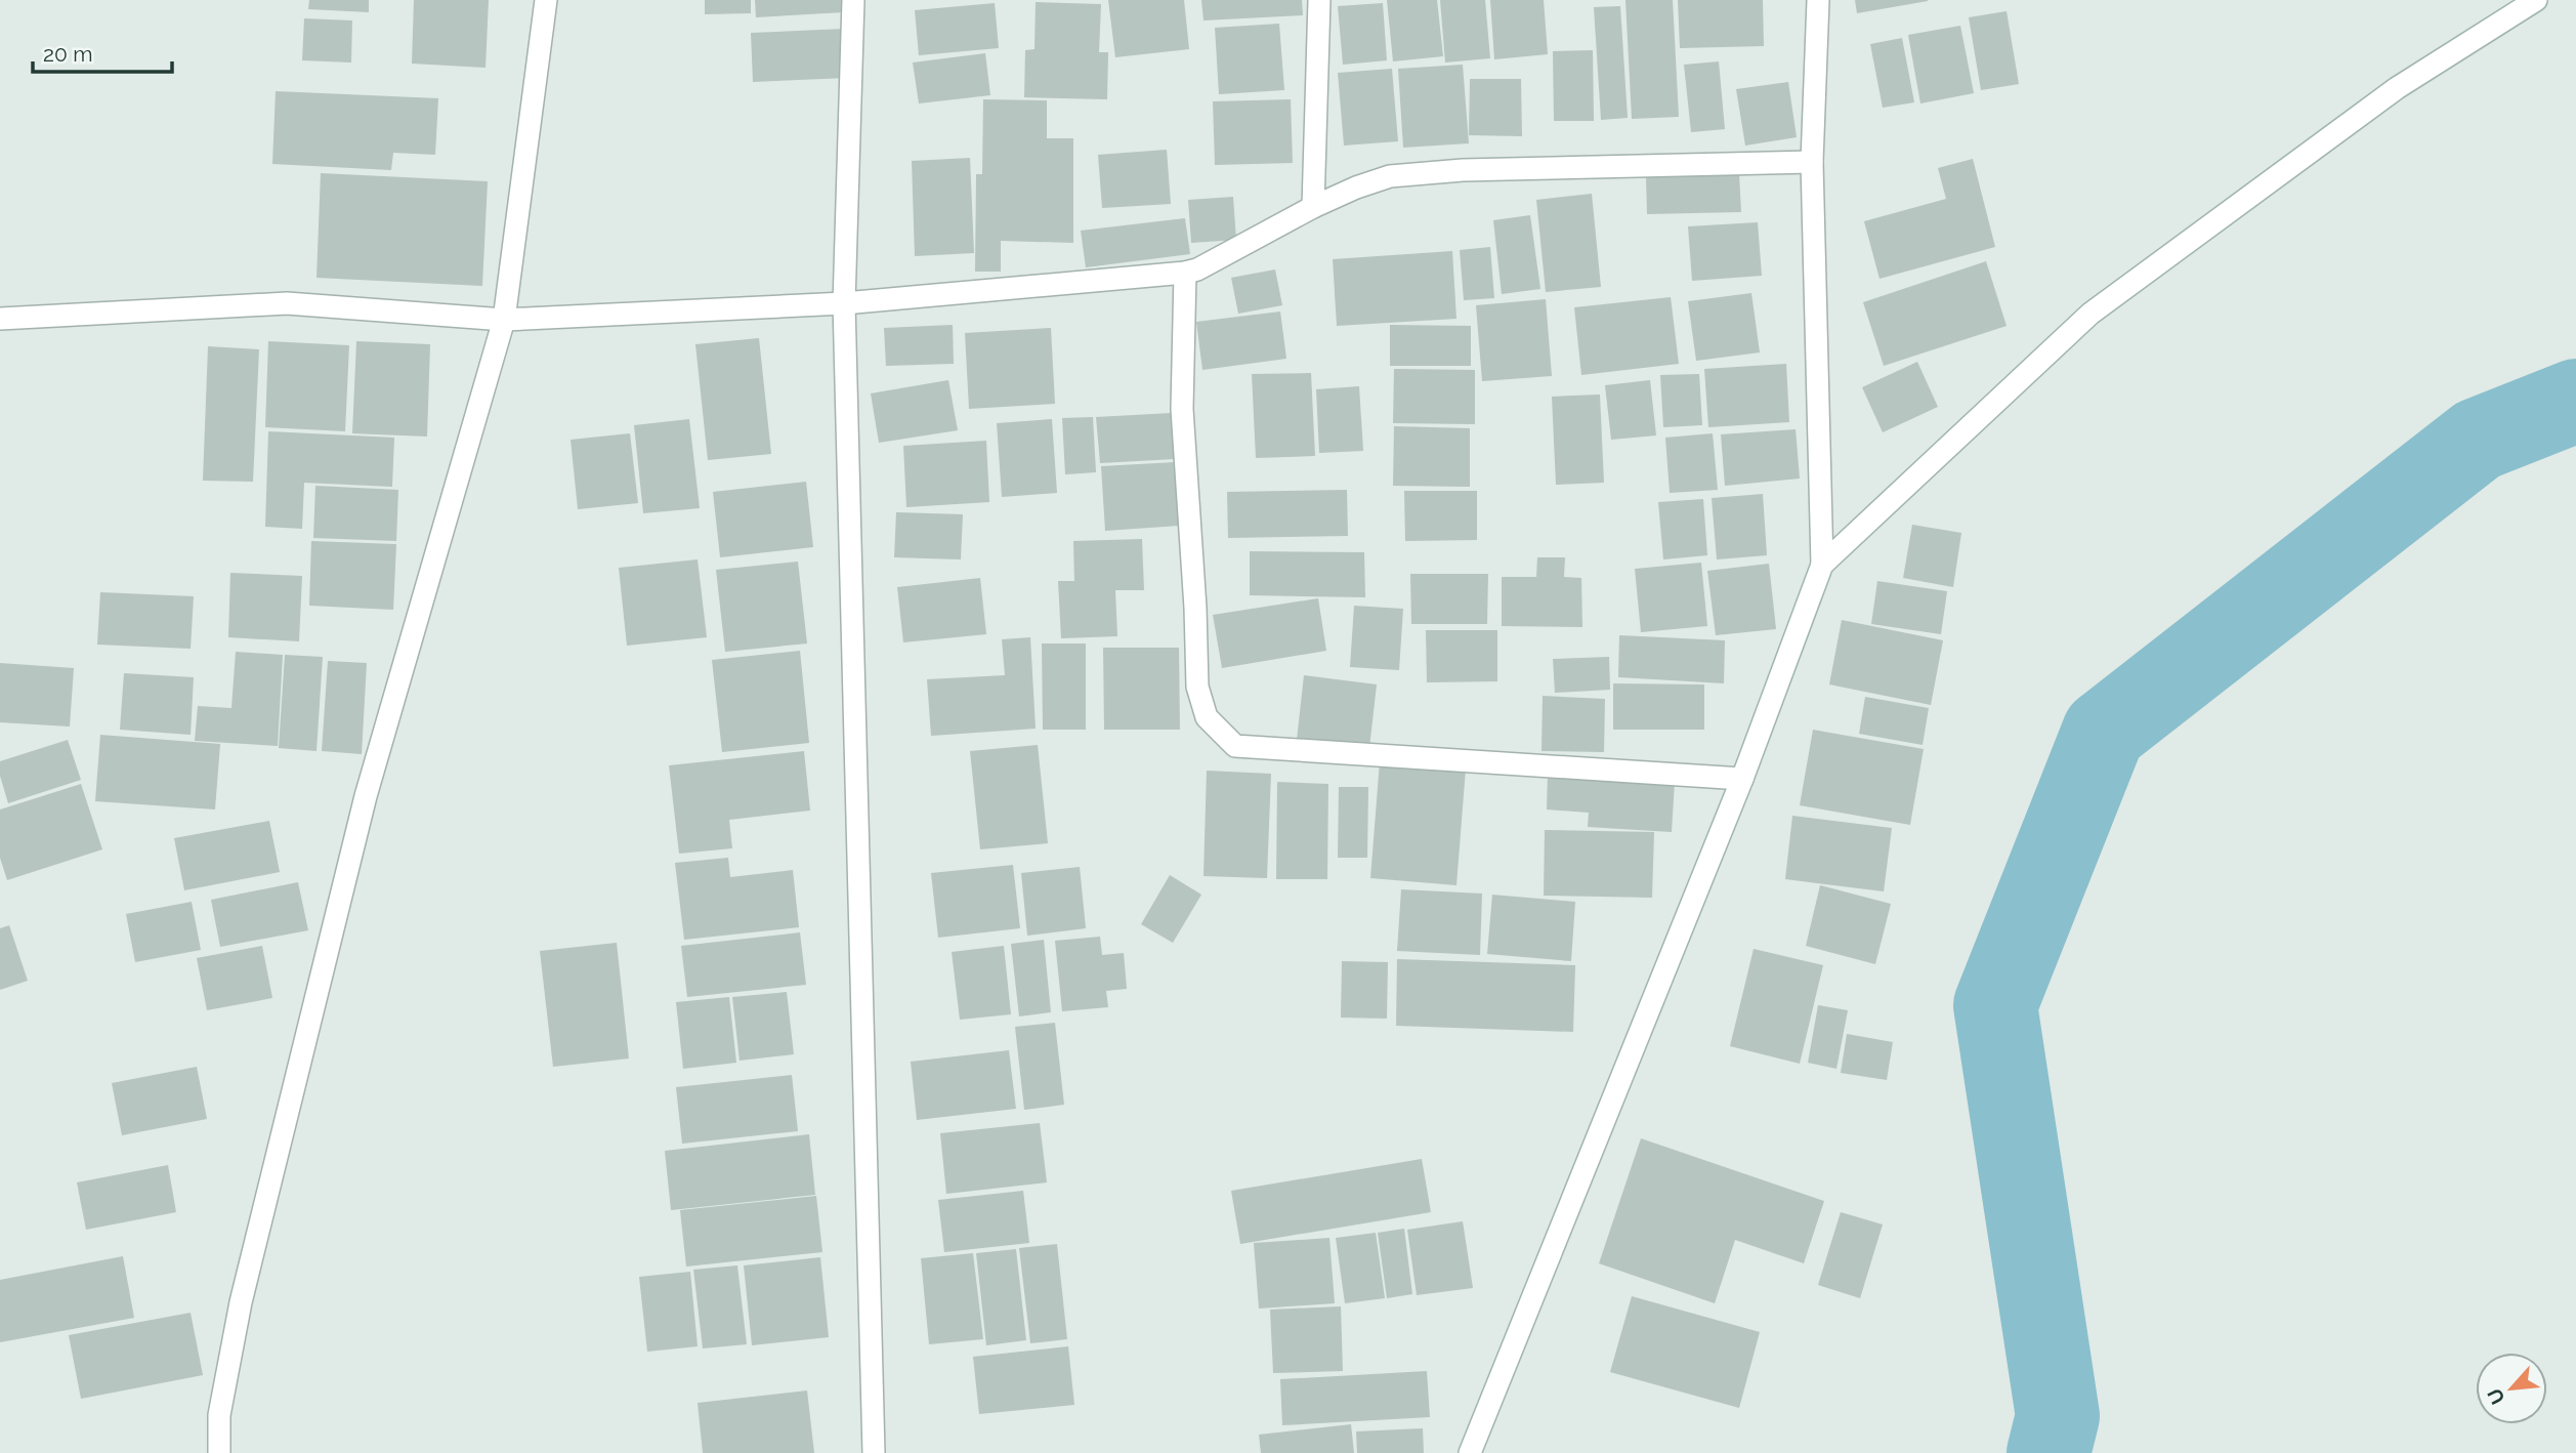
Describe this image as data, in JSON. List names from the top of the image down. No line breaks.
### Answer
{"scale_bar":"20 m","north":"bottom left"}
